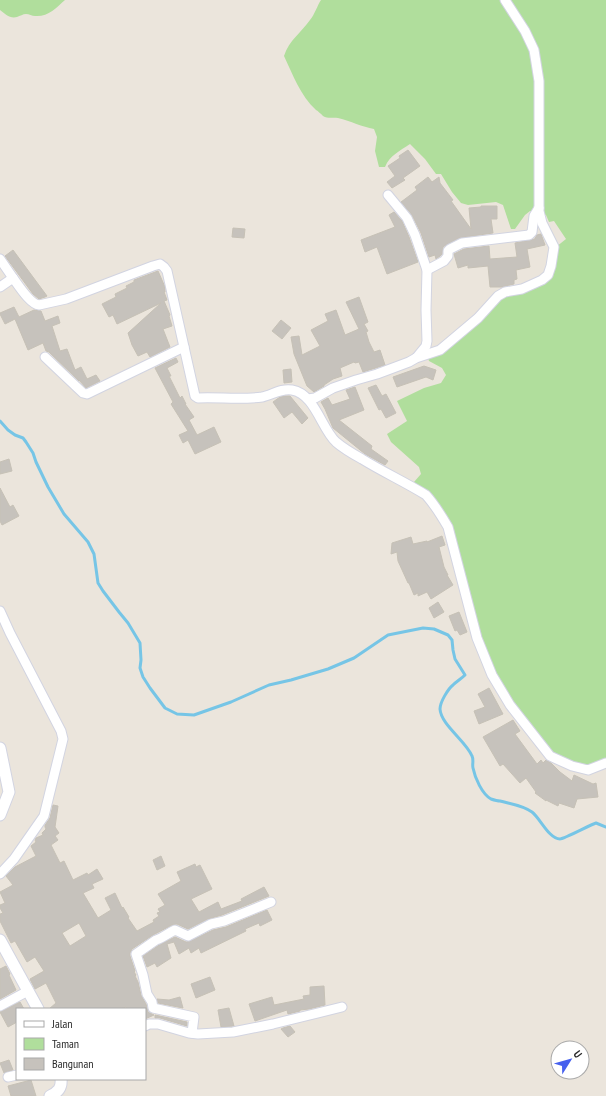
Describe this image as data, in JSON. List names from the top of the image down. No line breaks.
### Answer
{"legend":["Jalan","Taman","Bangunan"],"north":"top right"}
